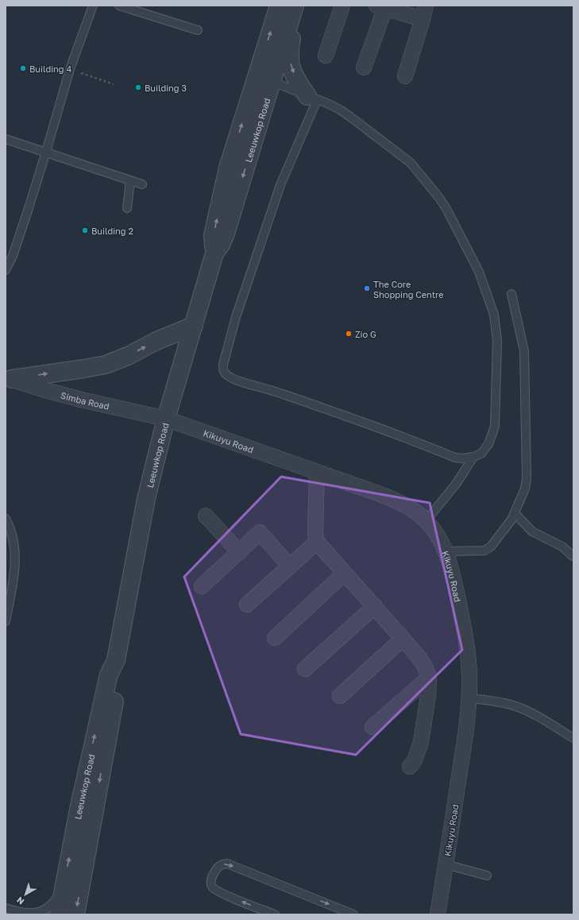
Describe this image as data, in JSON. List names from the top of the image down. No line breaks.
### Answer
{"streets":{"street":["Leeuwkop Road","Simba Road","Kikuyu Road"]},"crossings":[["Leeuwkop Road","Simba Road"],["Leeuwkop Road","Kikuyu Road"],["Simba Road","Kikuyu Road"]],"places":["Building 4","Building 3","Building 2","The Core Shopping Centre","Zio G"],"north":"bottom left"}
